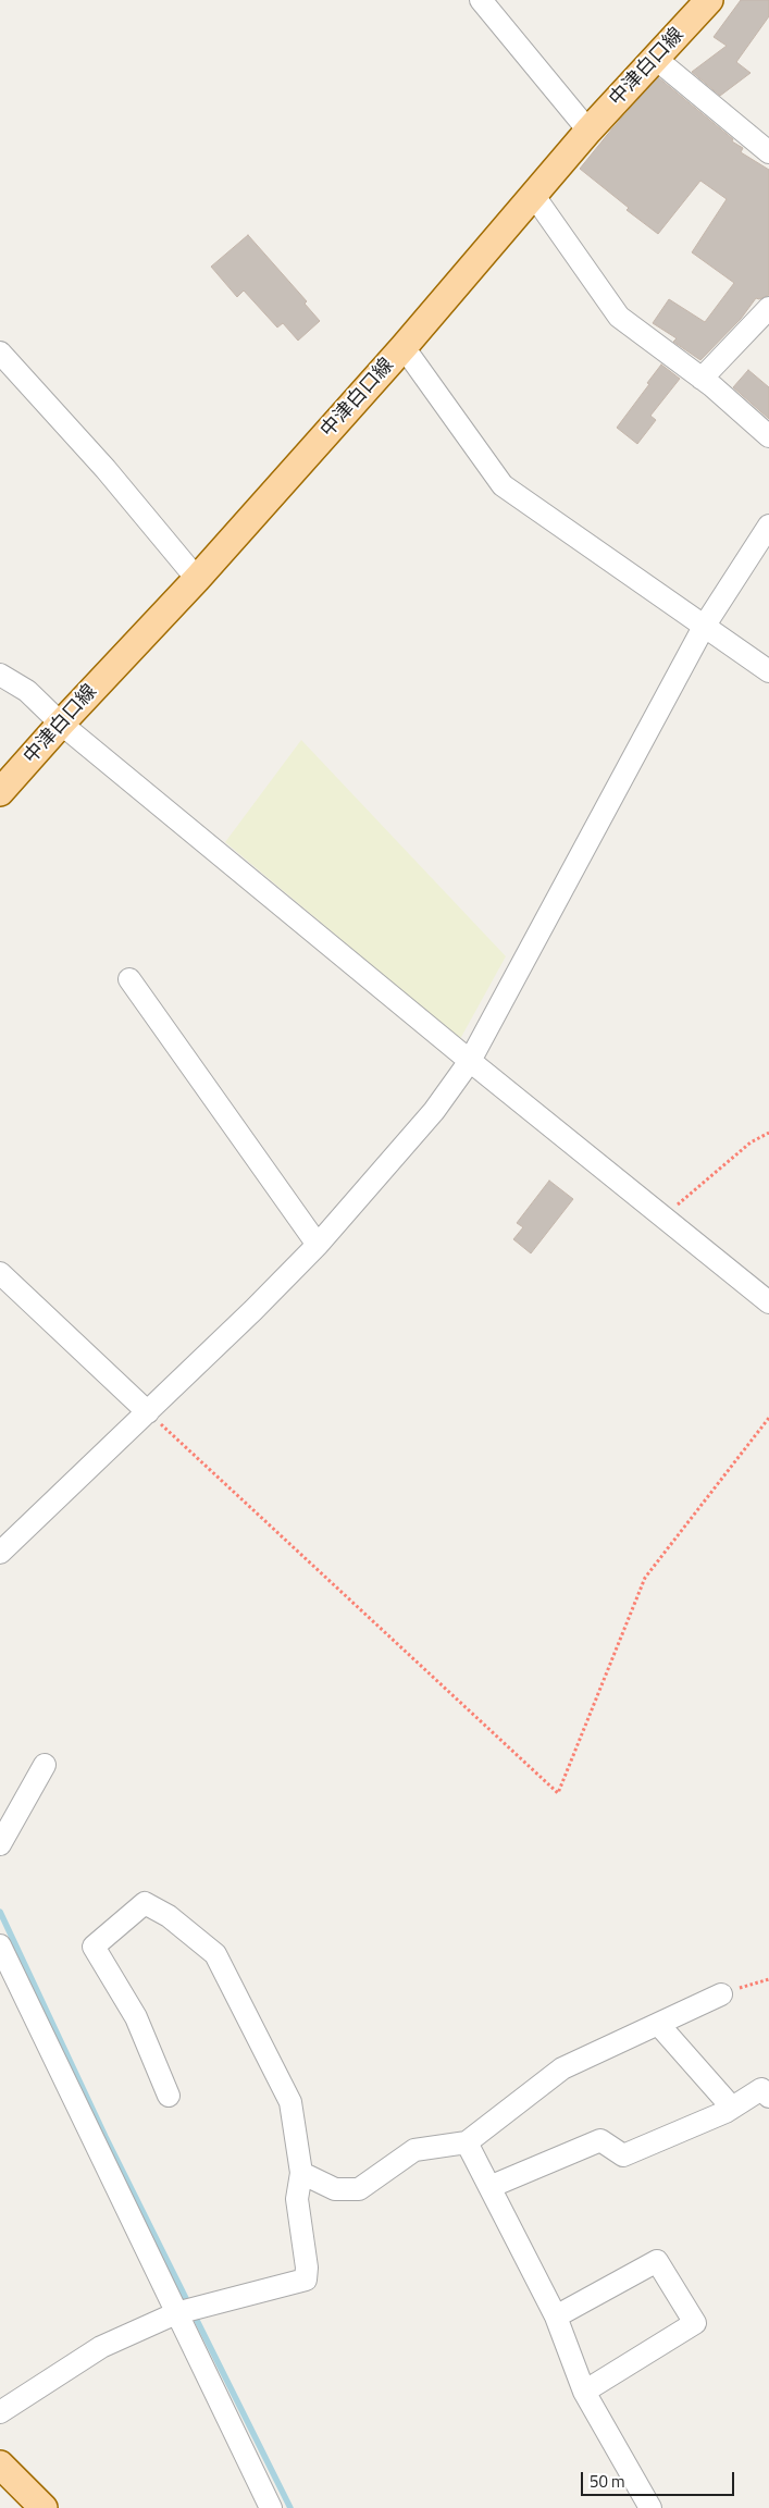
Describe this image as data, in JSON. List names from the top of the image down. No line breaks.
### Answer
{"streets":{"main road":["中津白口線"]},"scale_bar":"50 m"}
